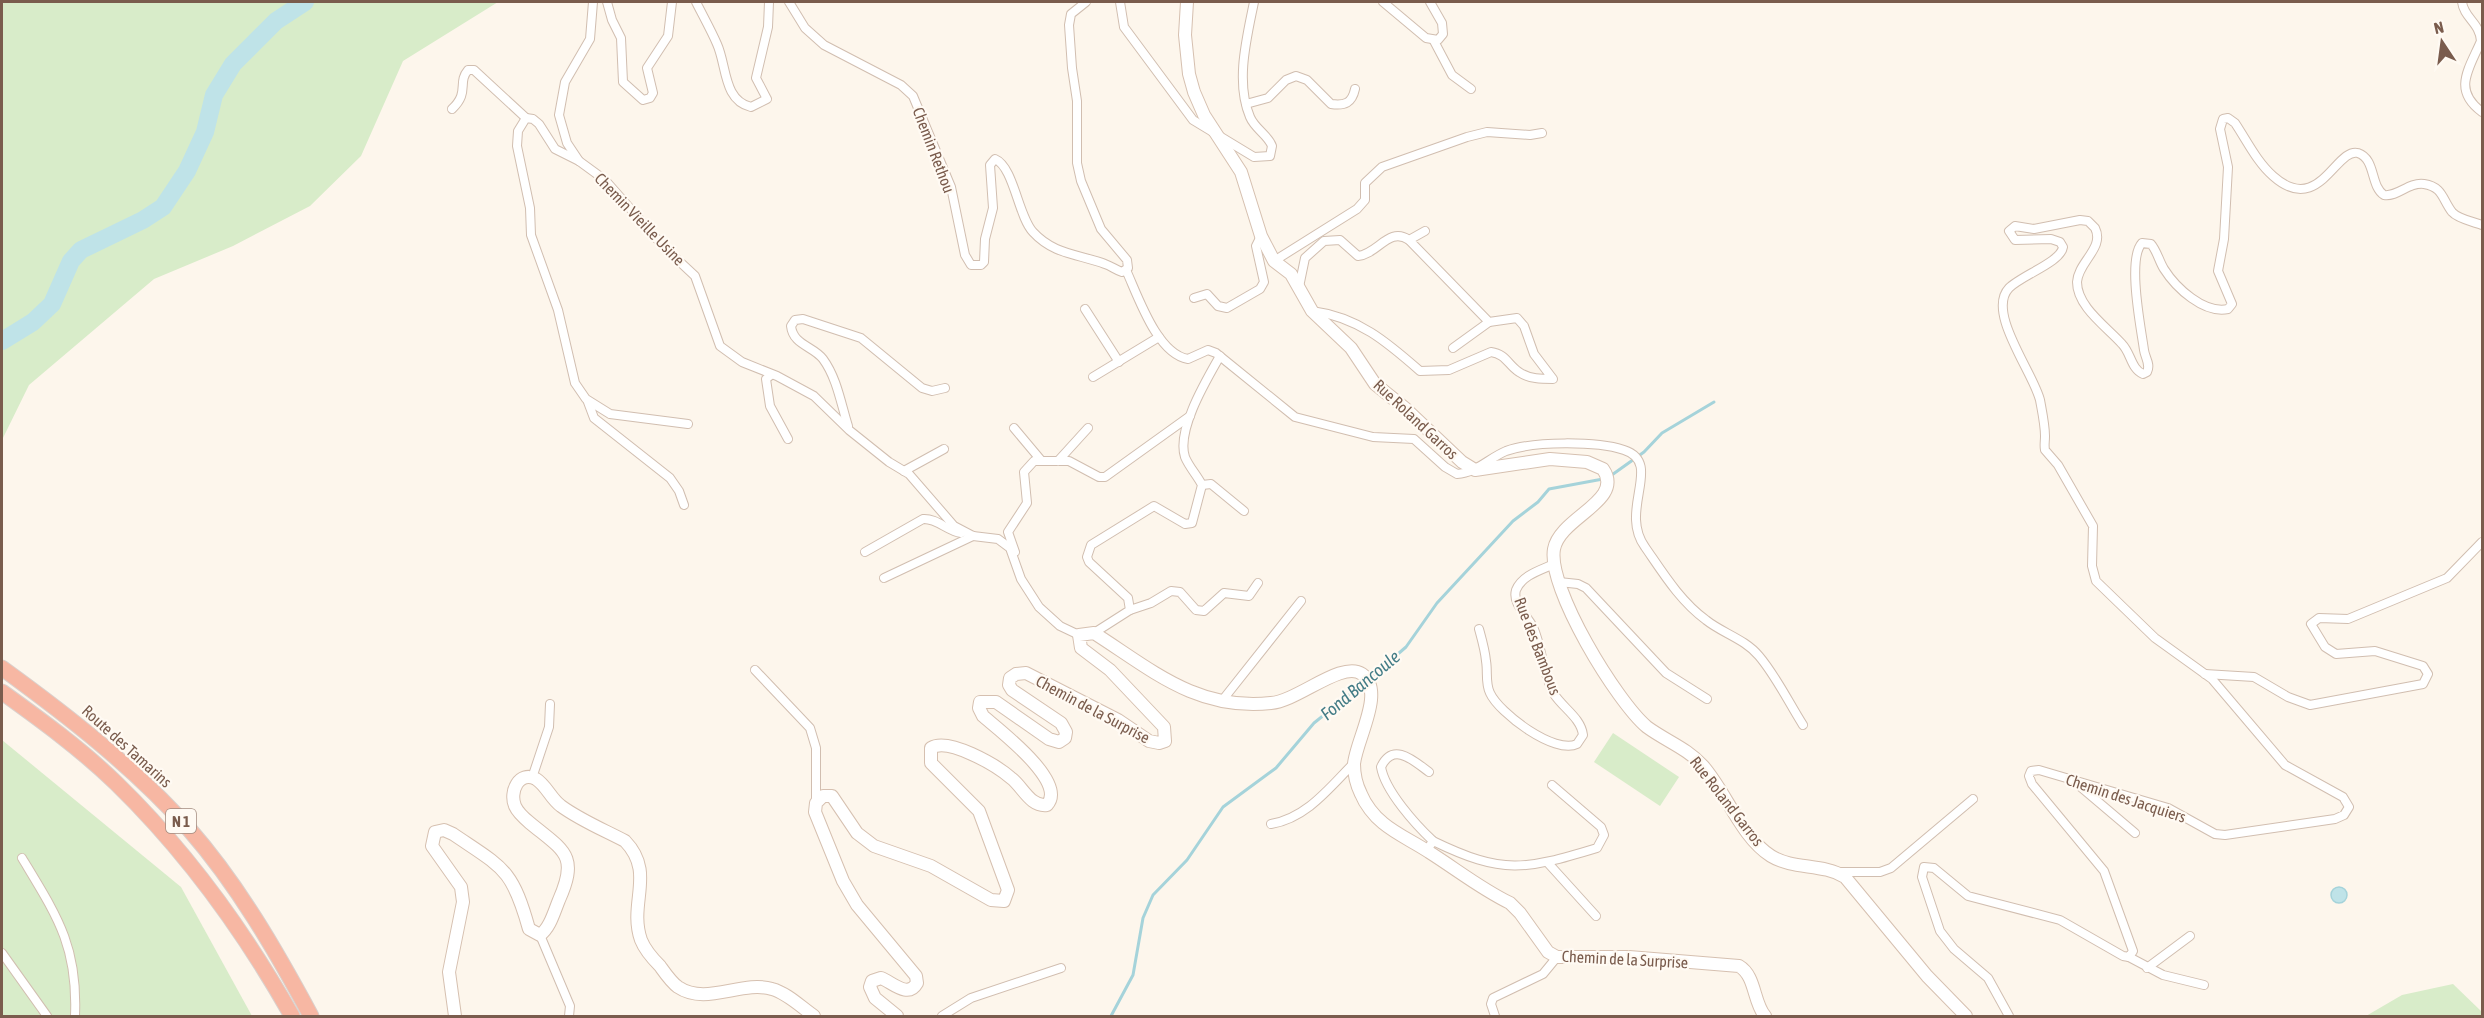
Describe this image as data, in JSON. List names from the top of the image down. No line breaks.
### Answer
{"streets":{"highway":["Route des Tamarins","N 1"],"main road":["Rue Roland Garros","Chemin de la Surprise"],"street":["Chemin Rethou","Chemin Vieille Usine","Rue des Bambous","Chemin des Jacquiers"]},"crossings":[["Chemin Vieille Usine","Chemin de la Surprise"],["Rue Roland Garros","Rue des Bambous"]],"water":["Fond Bancoule"],"north":"top"}
